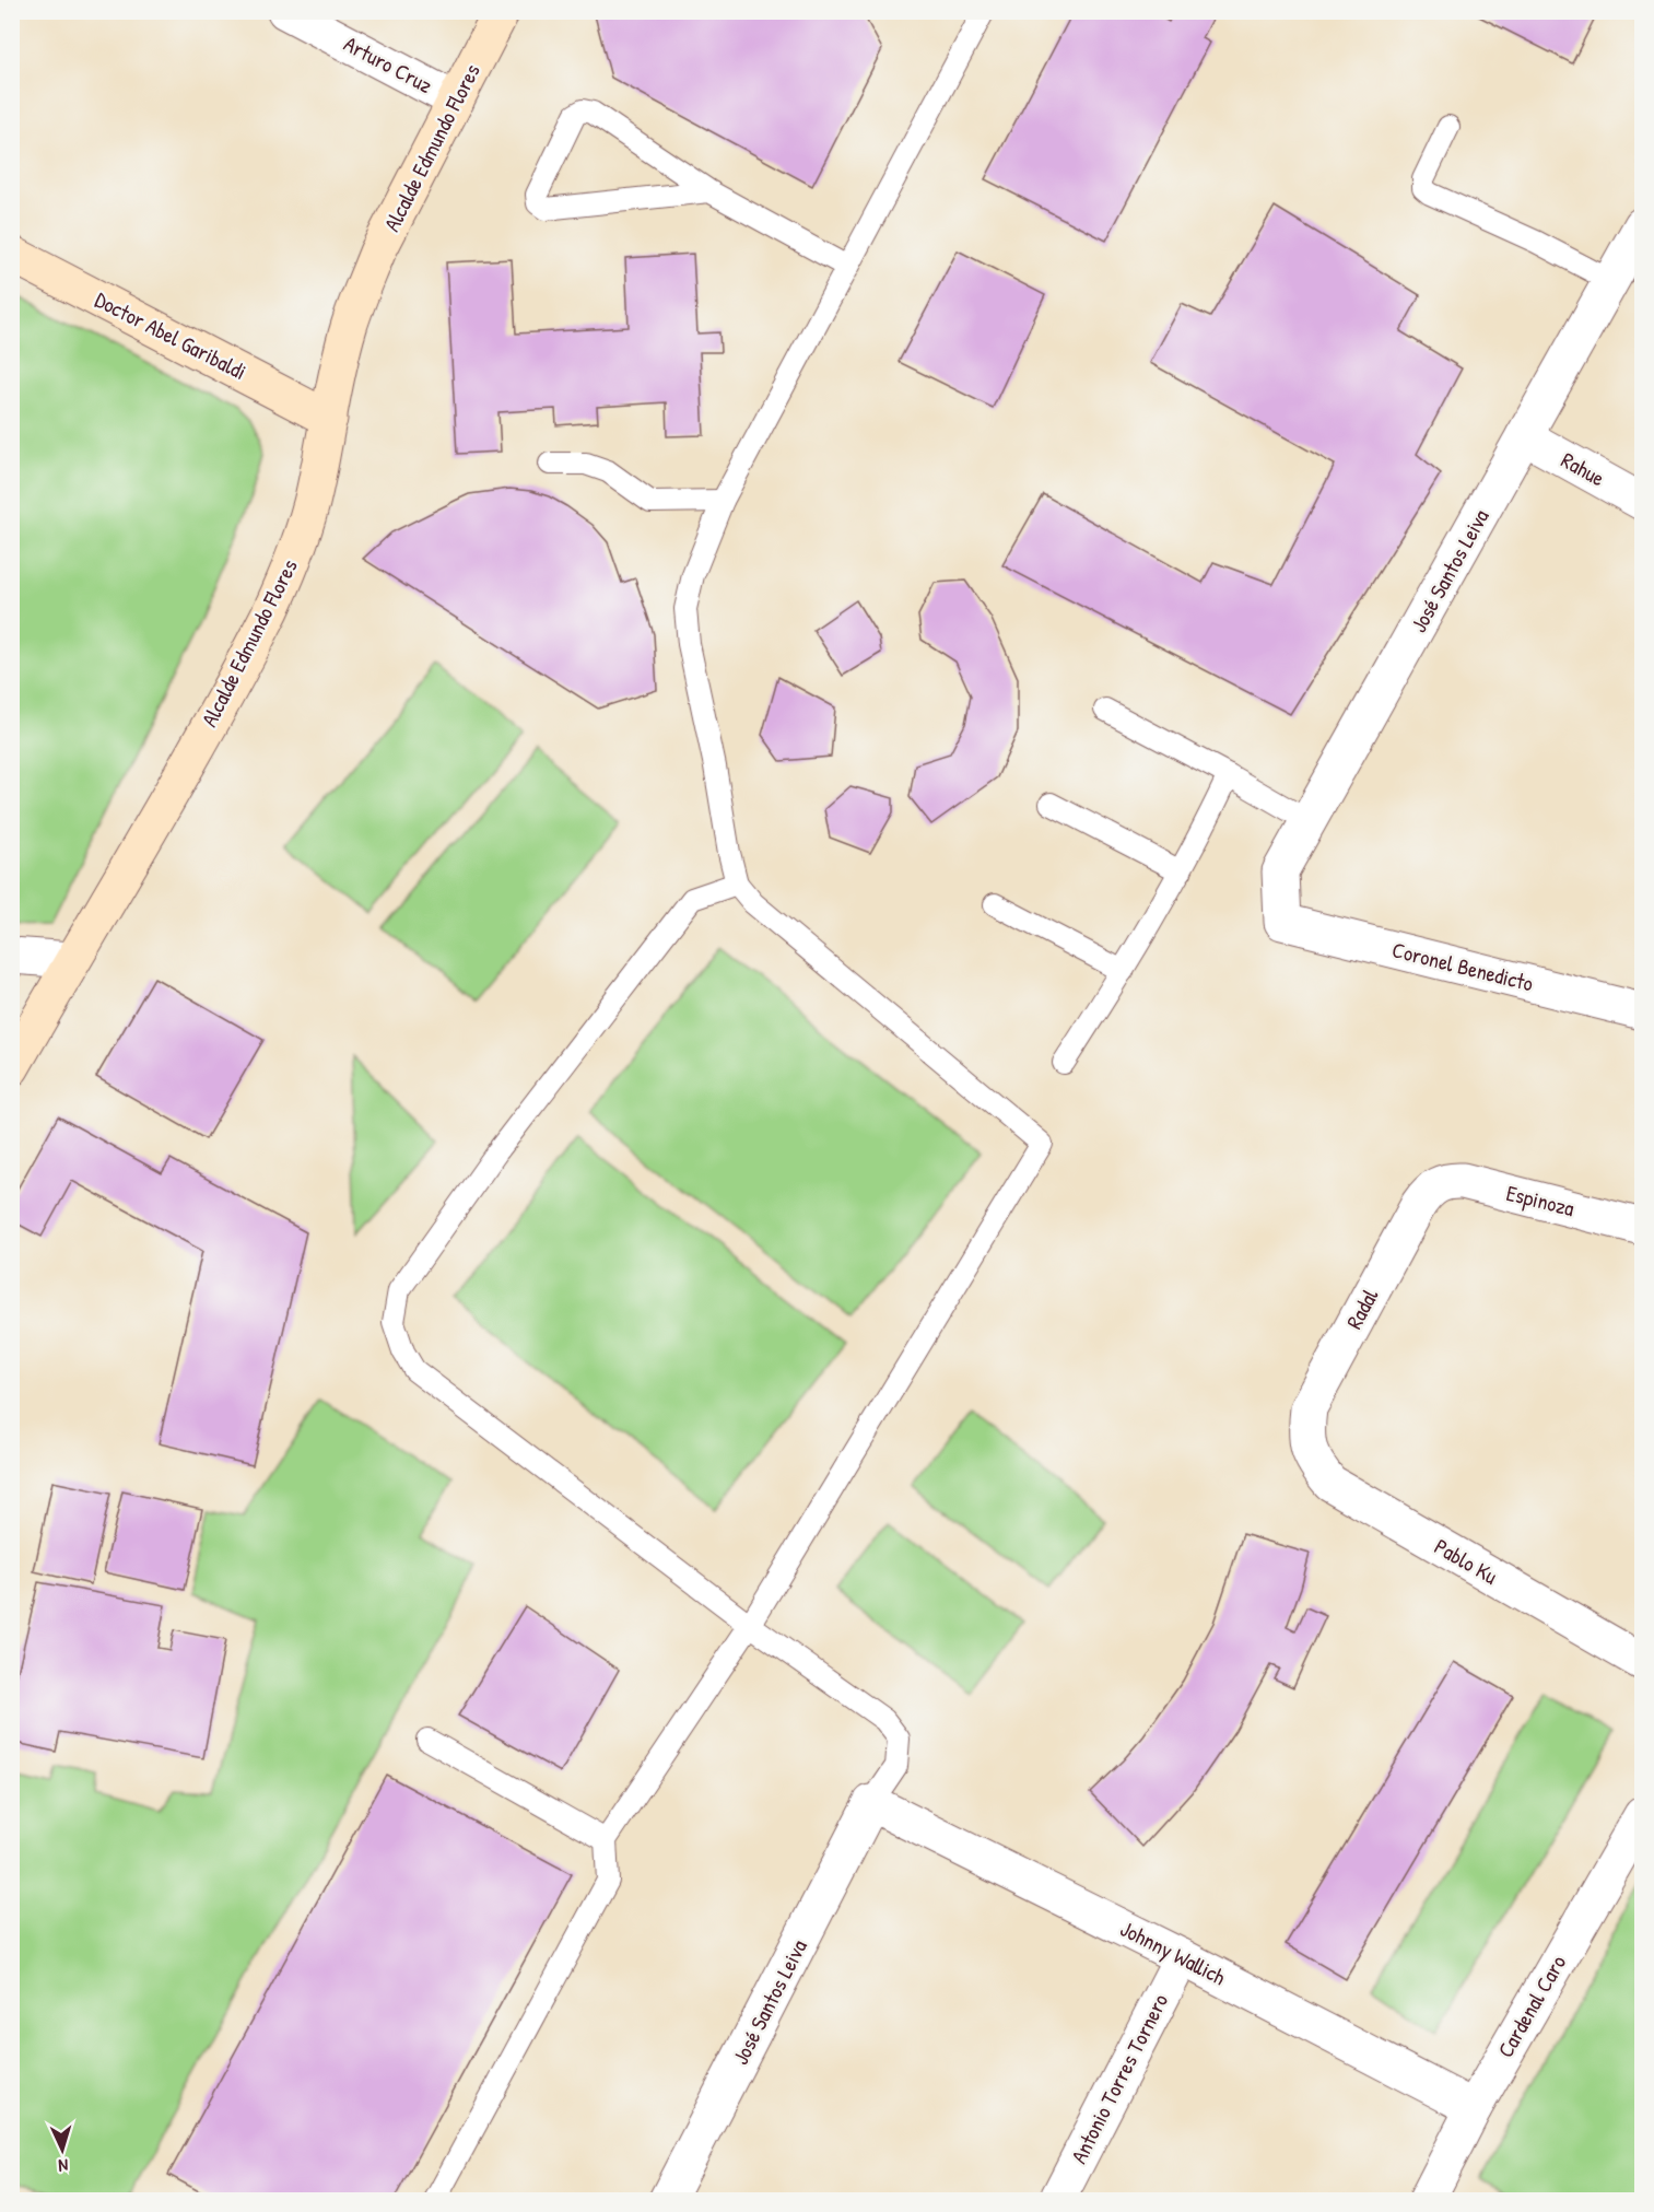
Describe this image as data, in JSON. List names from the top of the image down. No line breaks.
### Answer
{"streets":{"street":["Arturo Cruz","Alcalde Edmundo Flores","Doctor Abel Garibaldi","Rahue","José Santos Leiva","Coronel Benedicto","Espinoza","Radal","Pablo Ku","Johnny Wallich","Cardenal Caro","Antonio Torres Tornero"]},"crossings":[["Arturo Cruz","Alcalde Edmundo Flores"],["Alcalde Edmundo Flores","Doctor Abel Garibaldi"],["Rahue","José Santos Leiva"],["José Santos Leiva","Coronel Benedicto"],["José Santos Leiva","Johnny Wallich"],["Espinoza","Radal"],["Radal","Pablo Ku"],["Johnny Wallich","Cardenal Caro"],["Johnny Wallich","Antonio Torres Tornero"]],"north":"bottom"}
